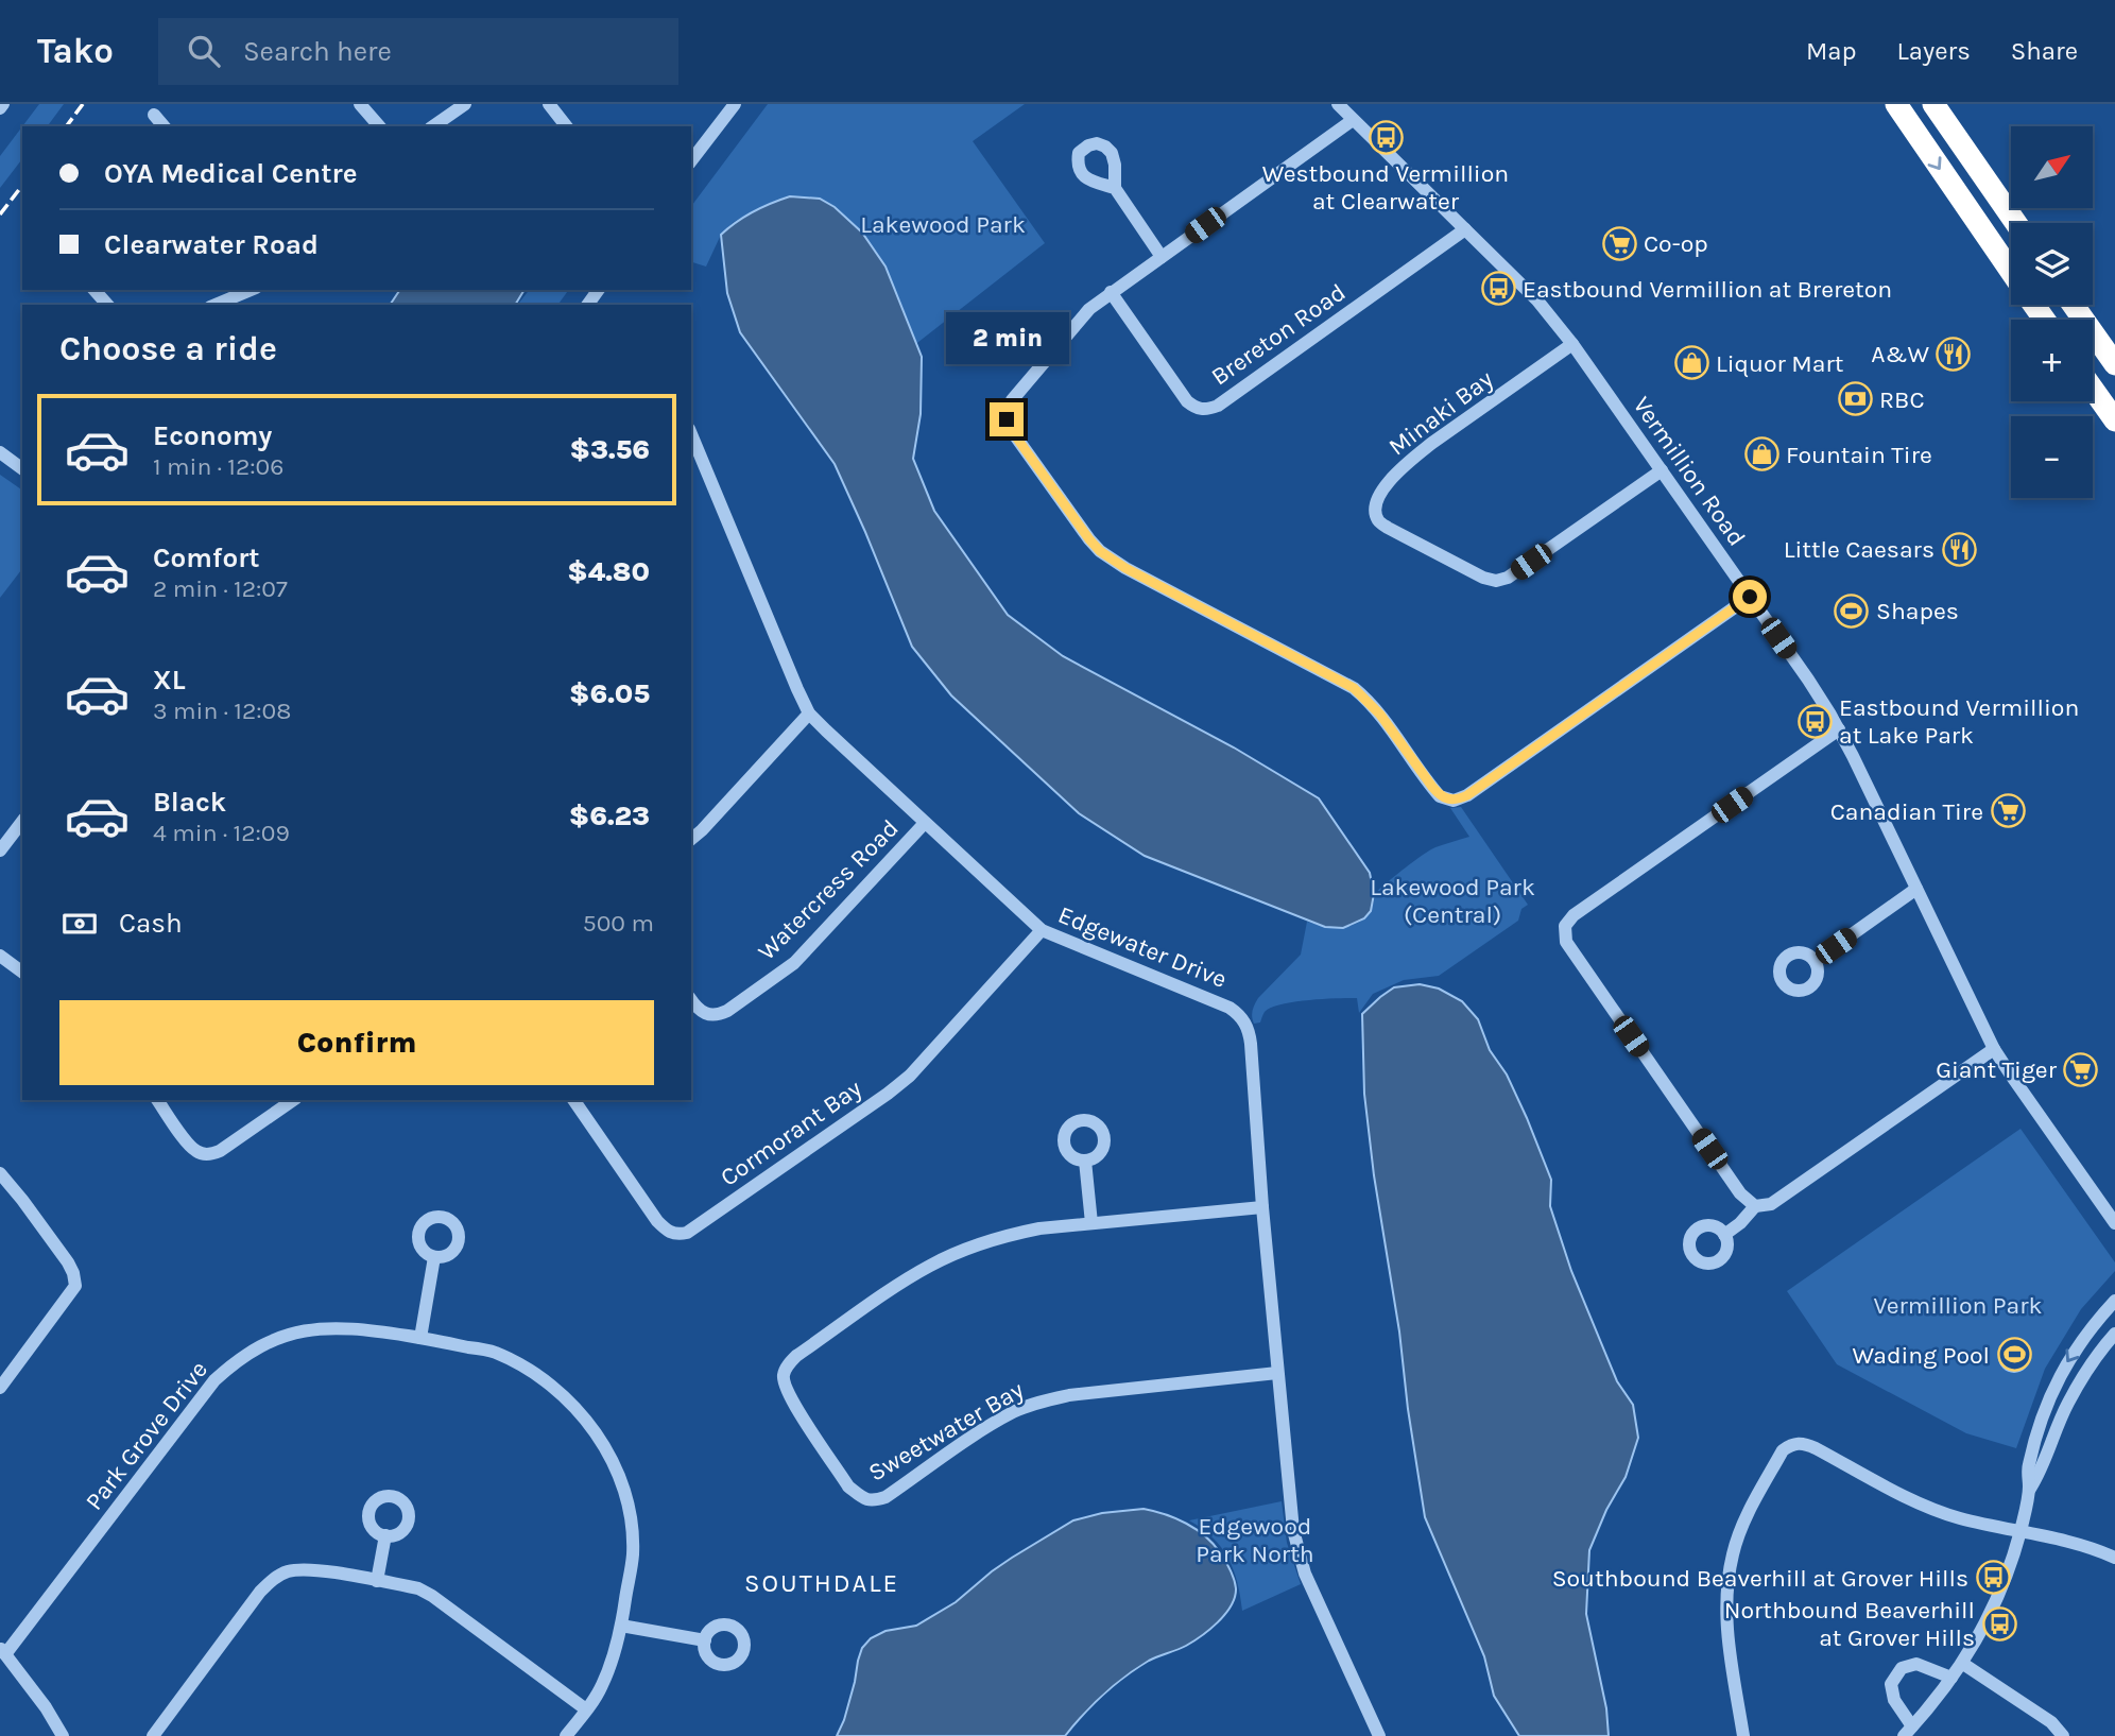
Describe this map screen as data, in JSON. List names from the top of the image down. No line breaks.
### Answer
{"streets":{"street":["Brereton Road","Minaki Bay","Vermillion Road","Watercress Road","Edgewater Drive","Cormorant Bay","Sweetwater Bay","Park Grove Drive"]},"crossings":[["Brereton Road","Vermillion Road"],["Minaki Bay","Vermillion Road"],["Watercress Road","Edgewater Drive"],["Edgewater Drive","Cormorant Bay"],["Edgewater Drive","Sweetwater Bay"]],"districts":["SOUTHDALE"],"parks":["Lakewood Park","Lakewood Park (Central)","Vermillion Park","Edgewood Park North"],"places":{"bus stop":["Westbound Vermillion at Clearwater","Eastbound Vermillion at Brereton","Eastbound Vermillion at Lake Park","Southbound Beaverhill at Grover Hills","Northbound Beaverhill at Grover Hills"],"supermarket":["Co-op","Canadian Tire","Giant Tiger"],"restaurant":["A&W","Little Caesars"],"shop":["Liquor Mart","Fountain Tire"],"bank":["RBC"],"sports":["Shapes","Wading Pool"]},"north":"top right","page":{"header":"Tako","search":"Search here","nav":["Map","Layers","Share"],"map_buttons":["+","−"],"banner":["OYA Medical Centre","Clearwater Road"],"heading":"Choose a ride","bubble":"2 min","list":[{"name":"Economy","note":"1 min · 12:06","value":"$3.56"},{"name":"Comfort","note":"2 min · 12:07","value":"$4.80"},{"name":"XL","note":"3 min · 12:08","value":"$6.05"},{"name":"Black","note":"4 min · 12:09","value":"$6.23"}],"pay":["Cash","500 m"],"buttons":"Confirm"}}
